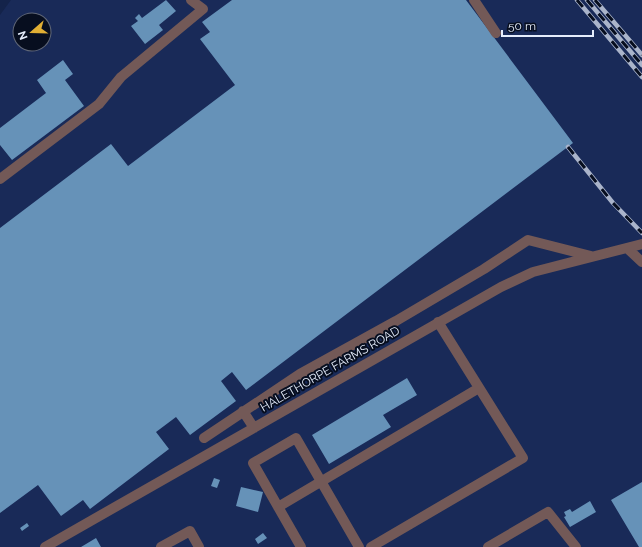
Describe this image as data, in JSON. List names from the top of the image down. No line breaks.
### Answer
{"streets":{"street":["HALETHORPE FARMS ROAD"]},"scale_bar":"50 m","north":"left"}
